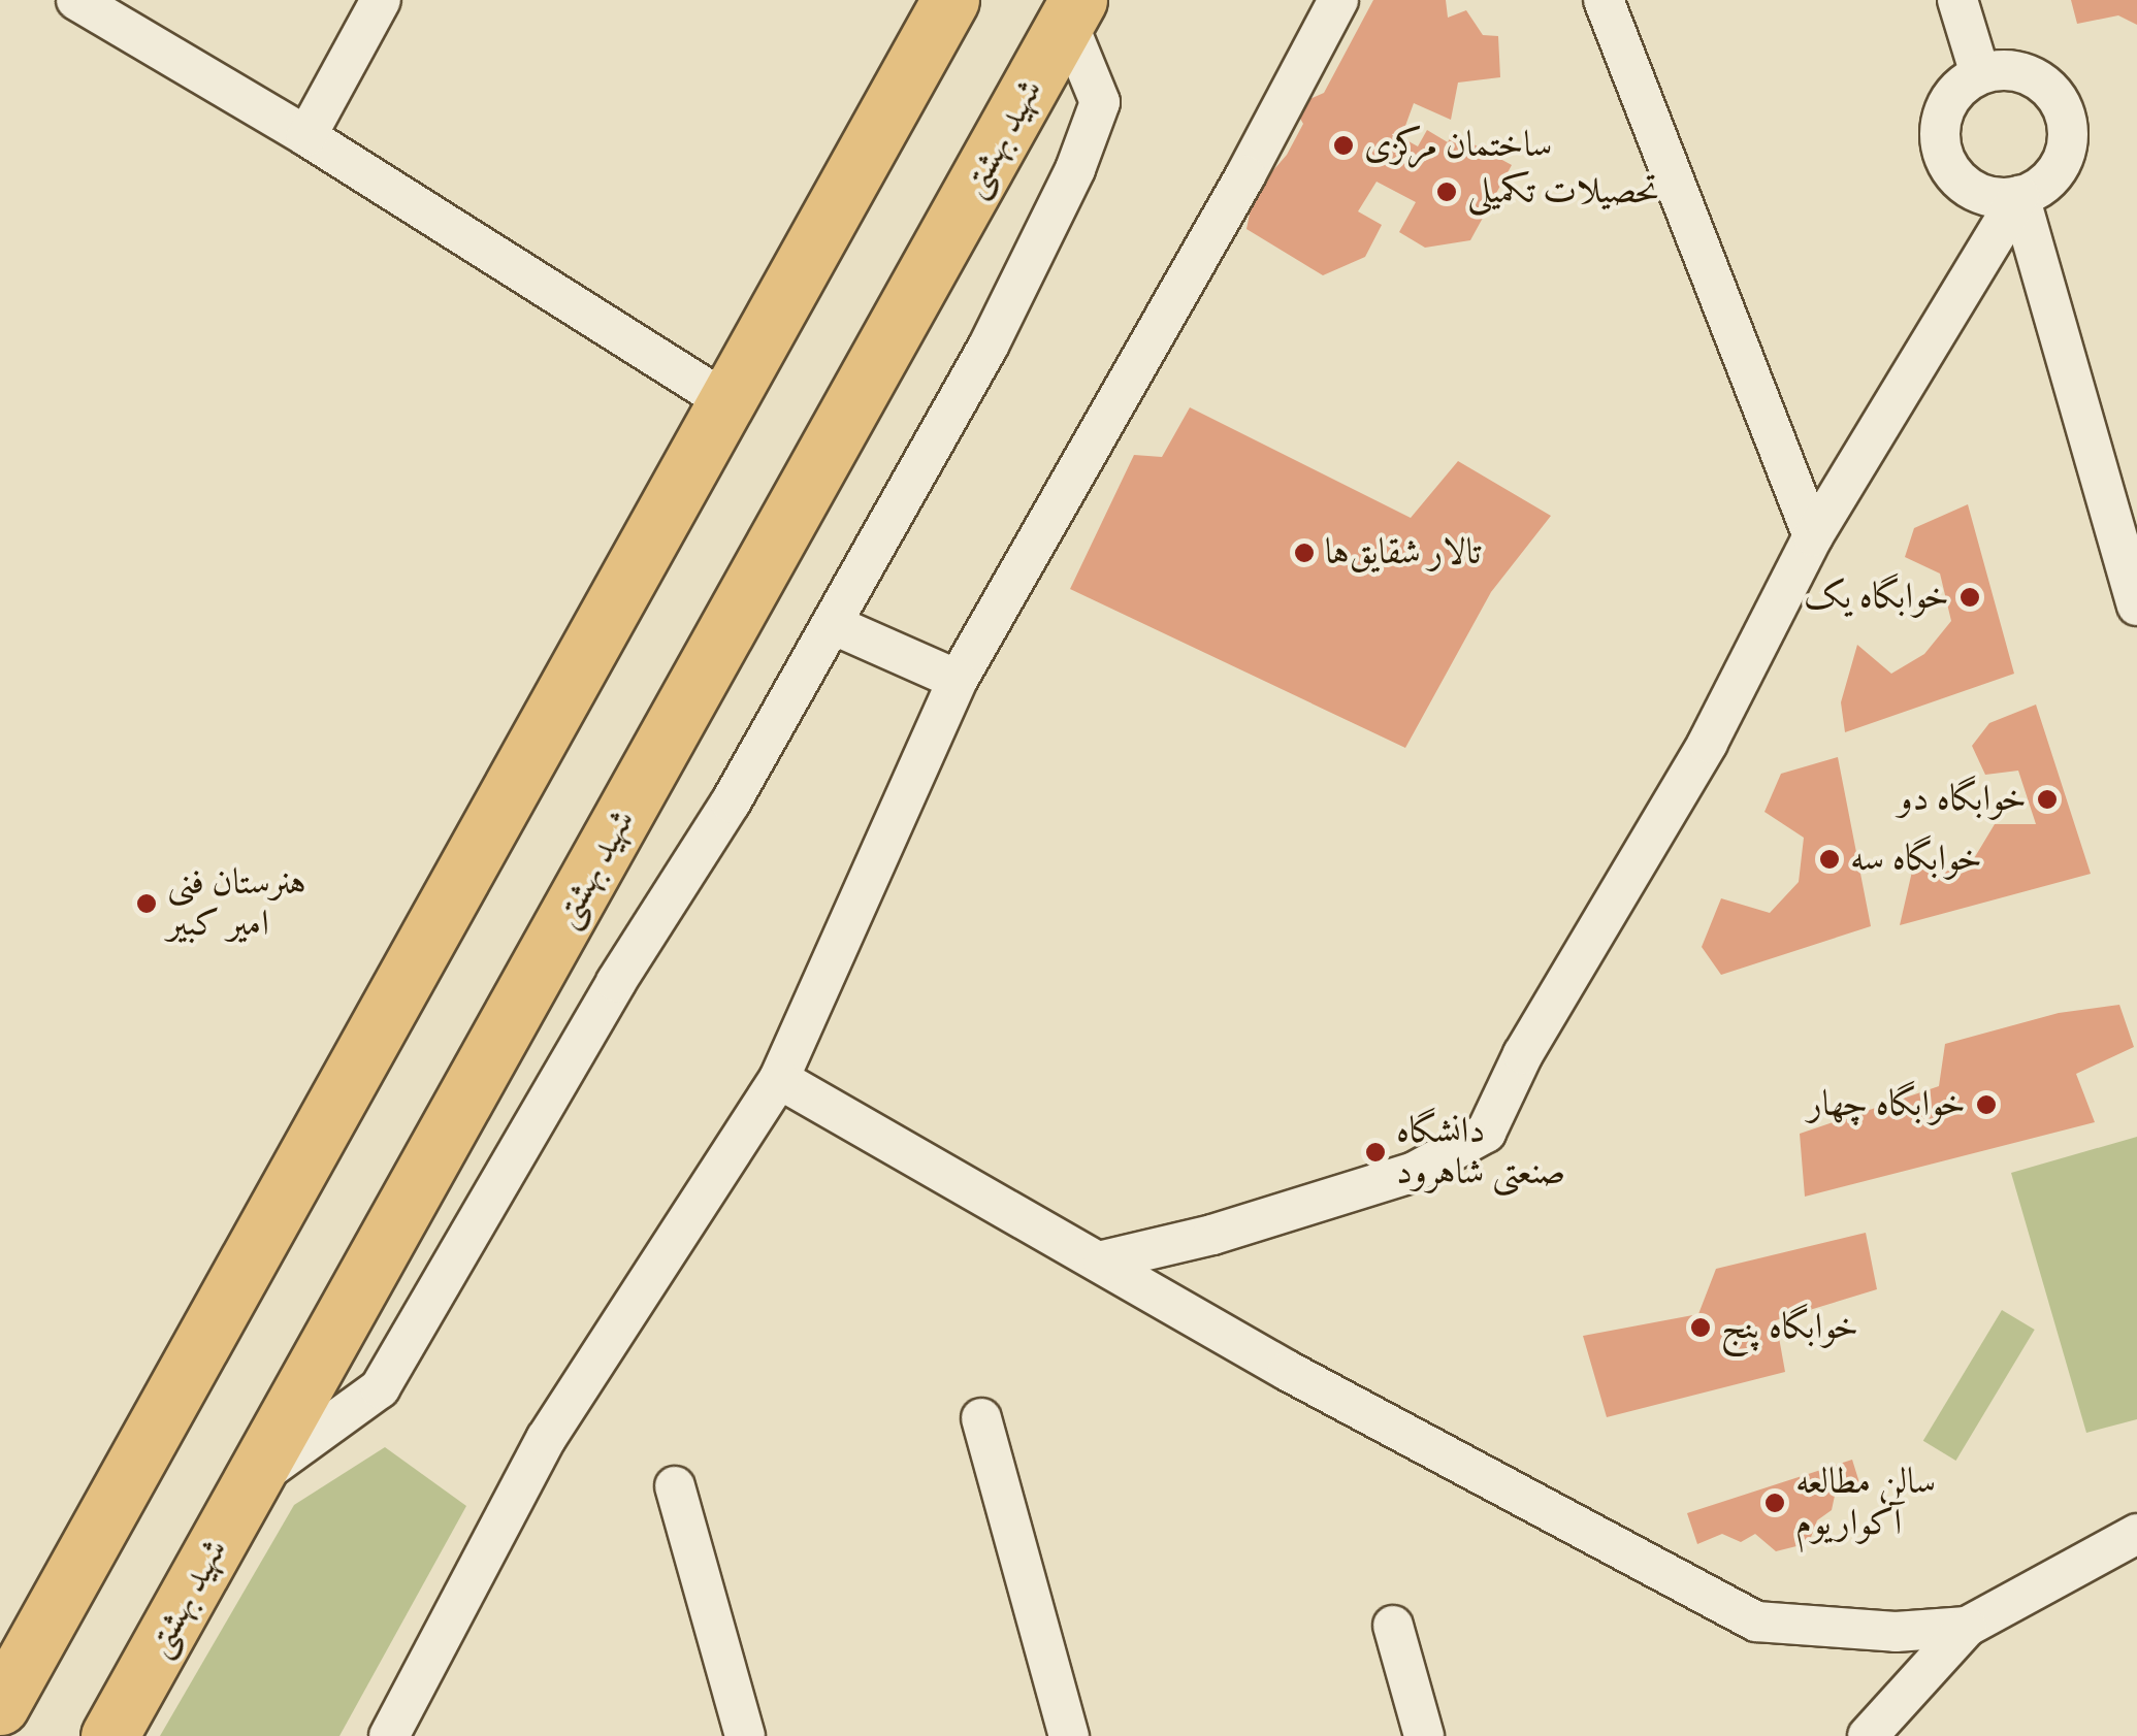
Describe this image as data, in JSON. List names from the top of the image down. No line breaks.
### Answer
{"streets":{"highway":["شهید بهشتی"]},"places":["ساختمان مرکزی","تحصیلات تکمیلی","تالار شقایق‌‌ها","خوابگاه یک","خوابگاه دو","خوابگاه سه","هنرستان فنی امیر کبیر","خوابگاه چهار","دانشگاه صنعتی شاهرود","خوابگاه پنج","سالن مطالعه آکواریوم"]}
